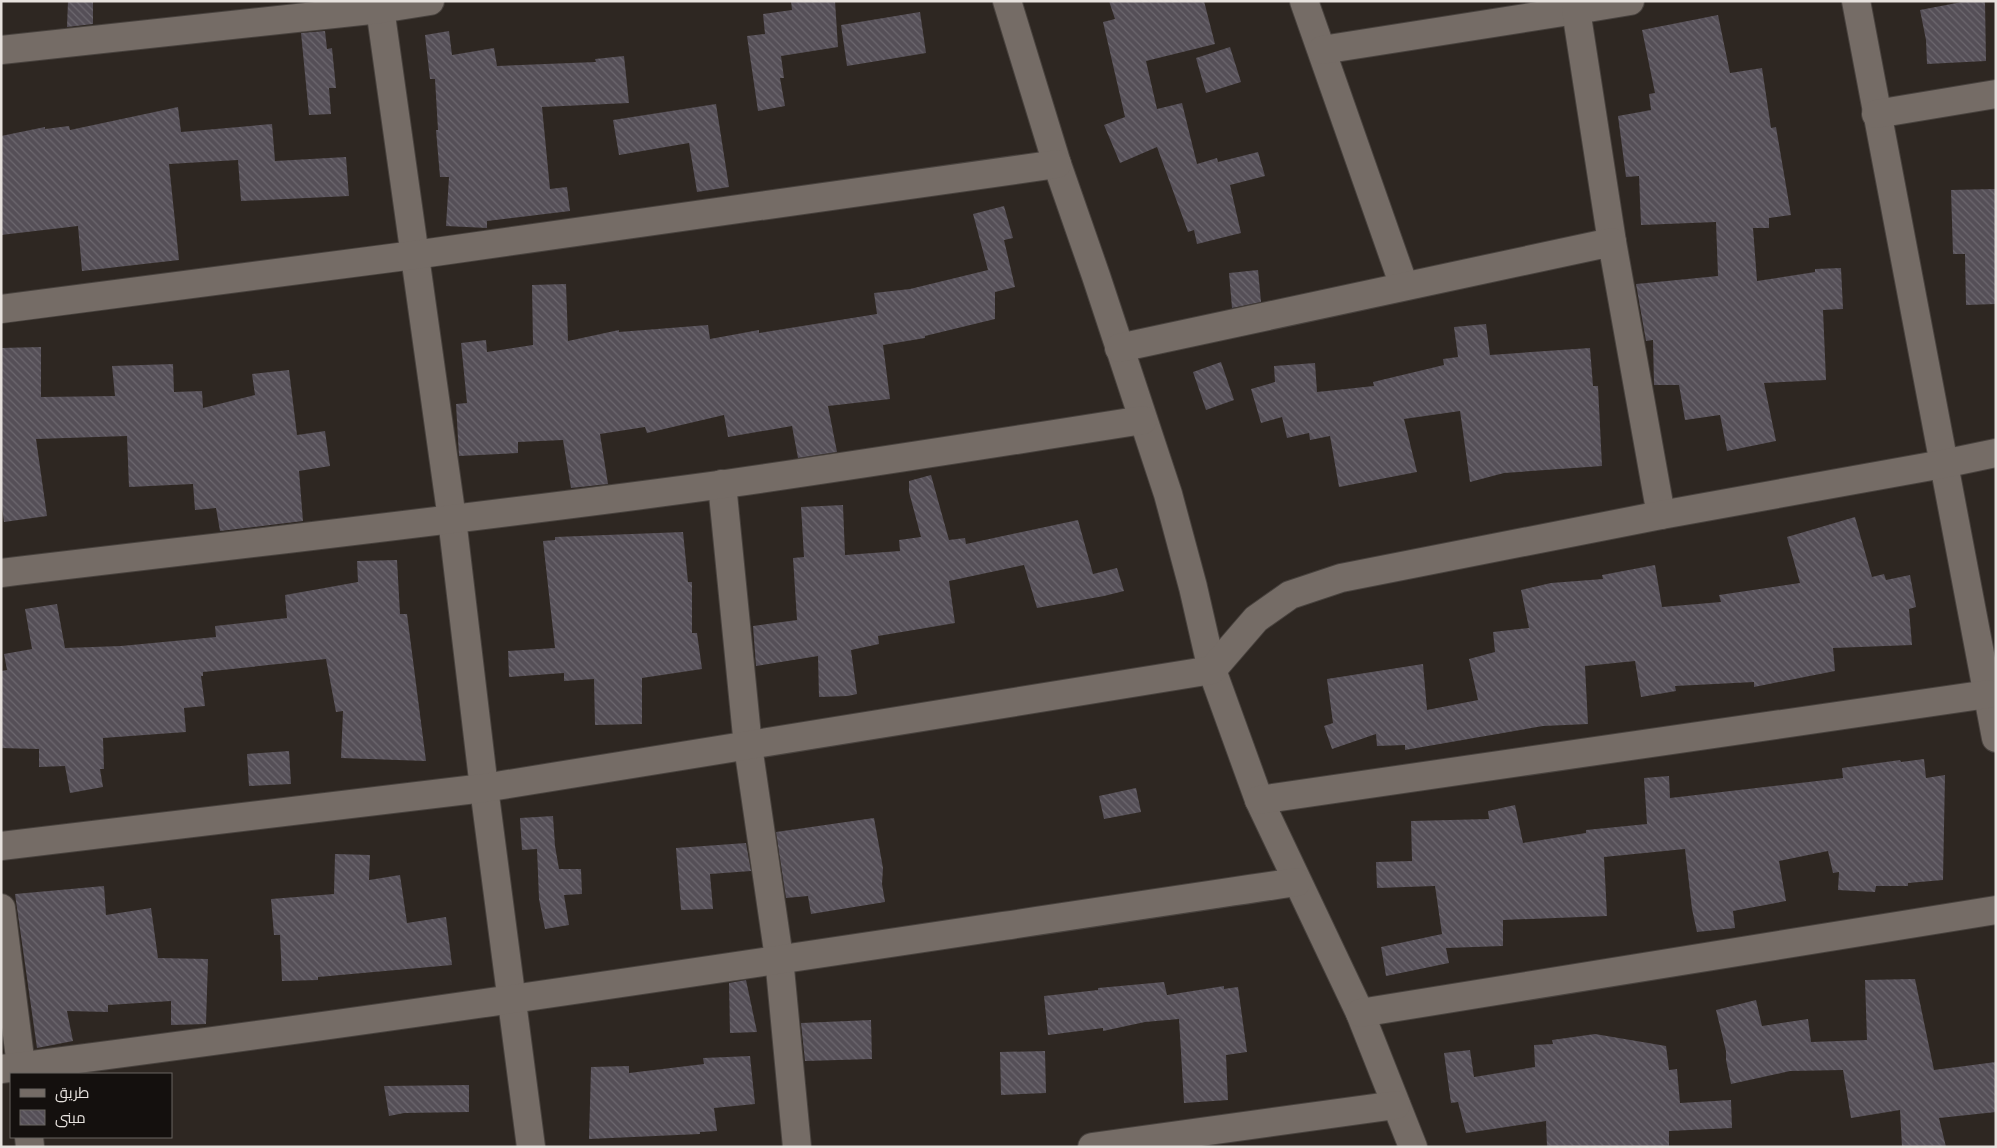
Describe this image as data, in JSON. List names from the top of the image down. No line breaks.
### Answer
{"legend":["طريق","مبنى"]}
